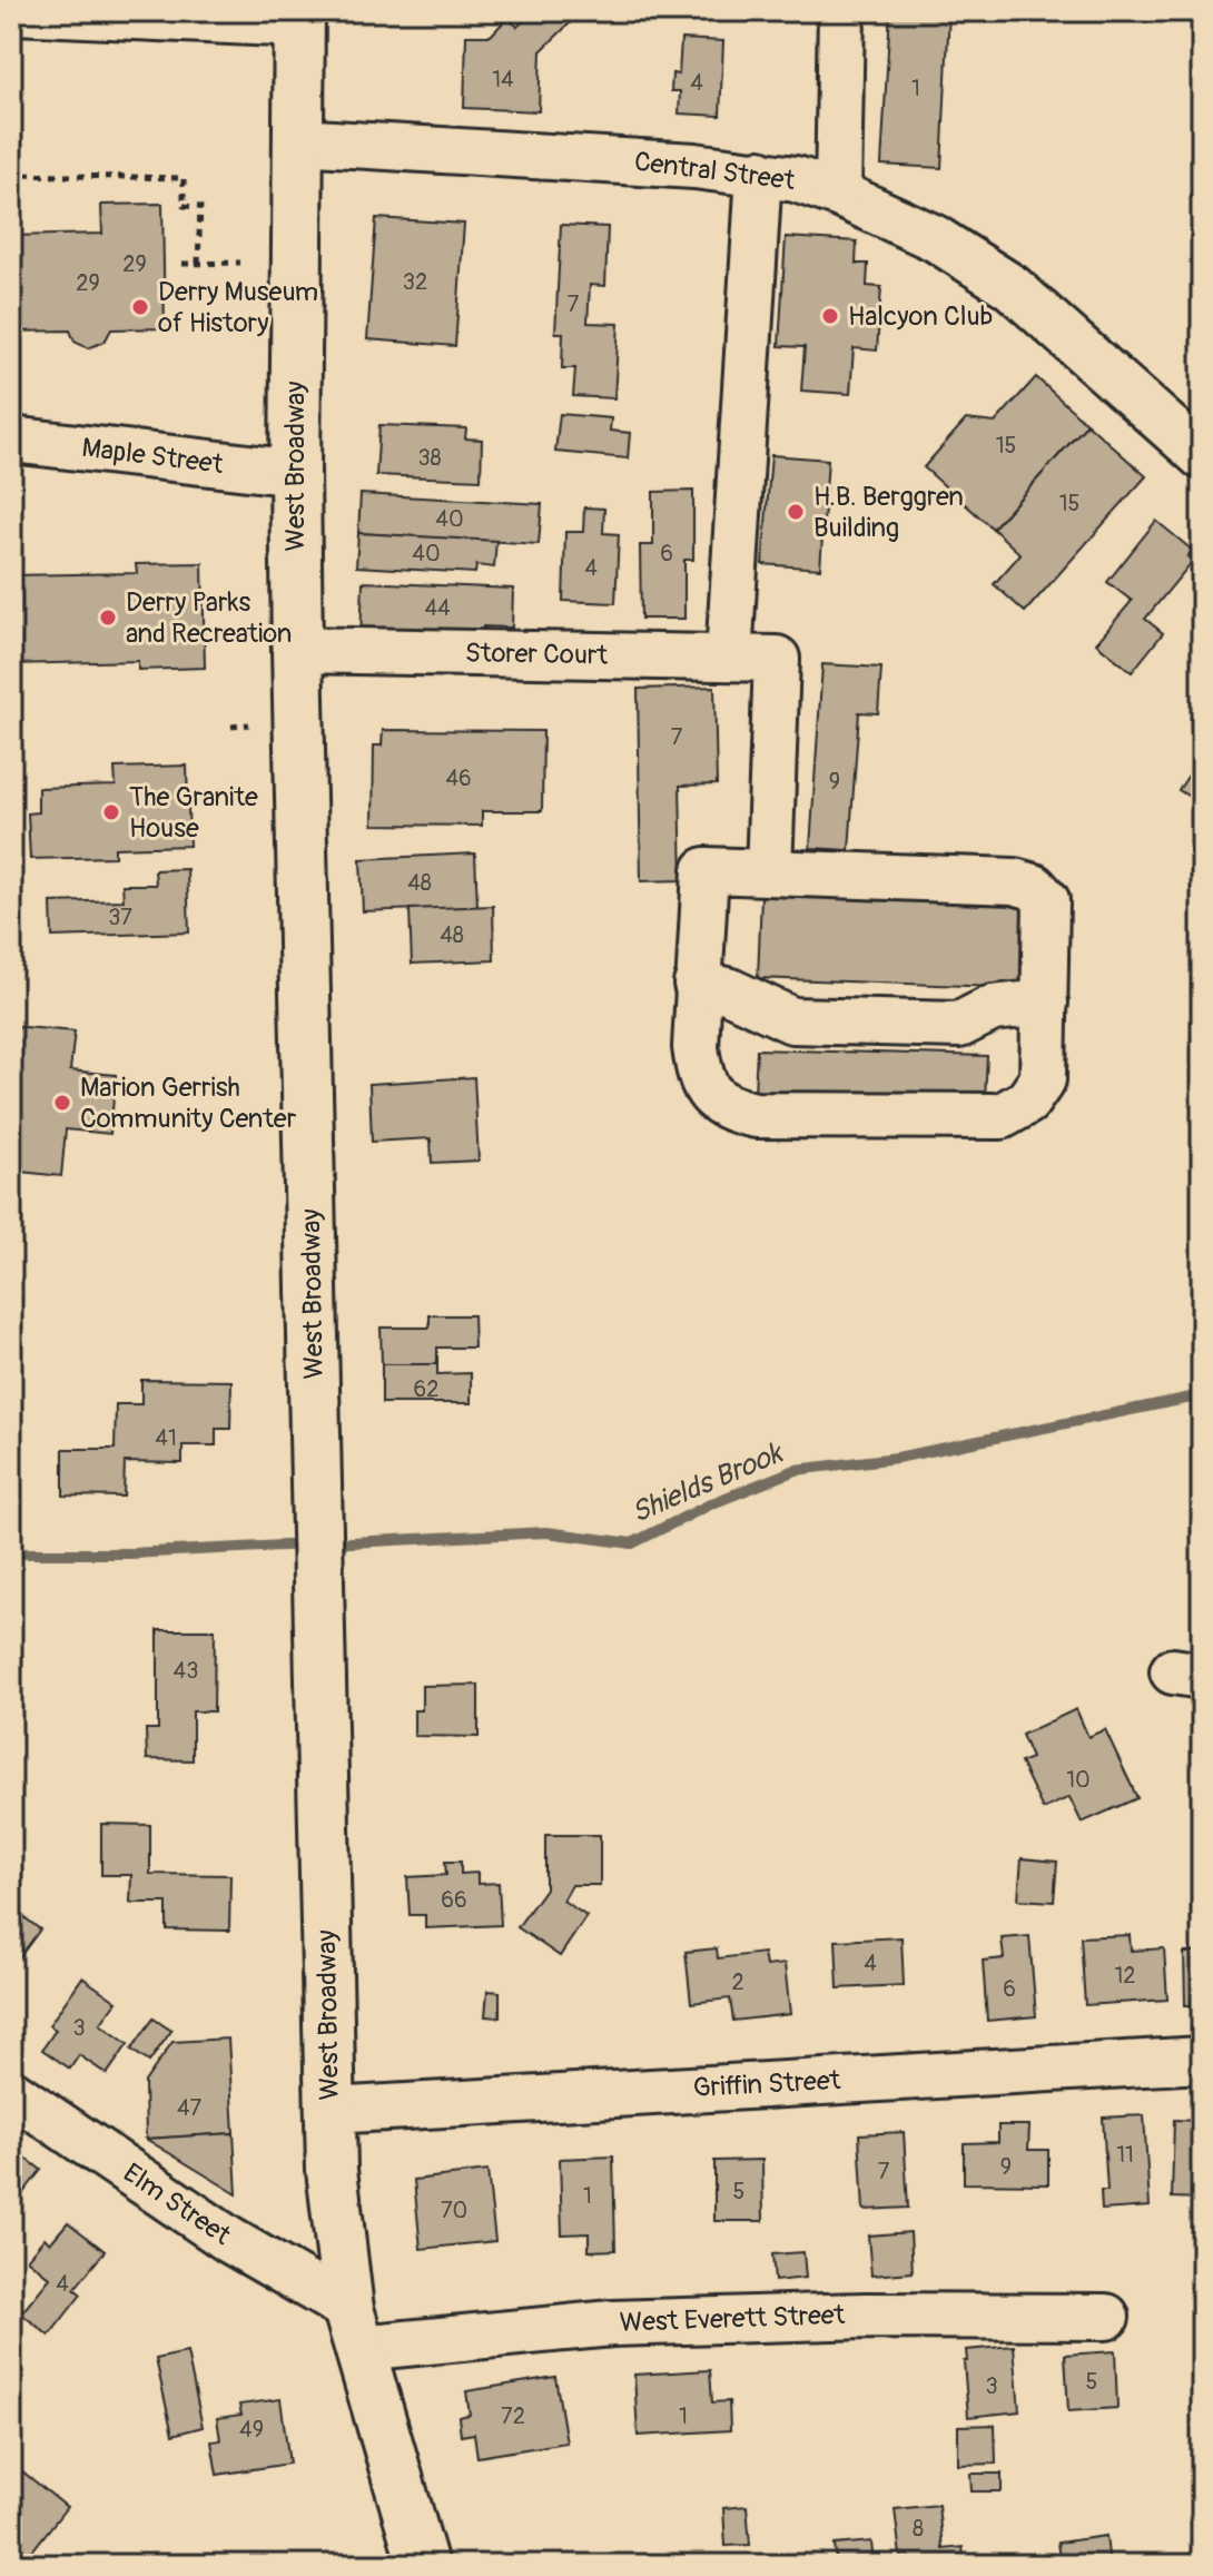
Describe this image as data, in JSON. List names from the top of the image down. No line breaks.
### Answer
{"streets":{"main road":["West Broadway"],"street":["Central Street","Maple Street","Storer Court","Griffin Street","Elm Street","West Everett Street"]},"crossings":[["Central Street","West Broadway"],["Maple Street","West Broadway"],["West Broadway","Storer Court"],["West Broadway","Griffin Street"],["West Broadway","Elm Street"],["West Broadway","West Everett Street"],["Elm Street","West Everett Street"]],"water":["Shields Brook"],"places":["Derry Museum of History","Halcyon Club","H.B. Berggren Building","Derry Parks and Recreation","The Granite House","Marion Gerrish Community Center"],"house_numbers":["14","4","1","29","32","29","7","15","38","15","40","40","6","4","44","7","46","9","48","37","48","62","41","43","10","66","4","12","2","6","3","47","11","9","7","5","1","70","4","5","3","72","1","49","8"]}
